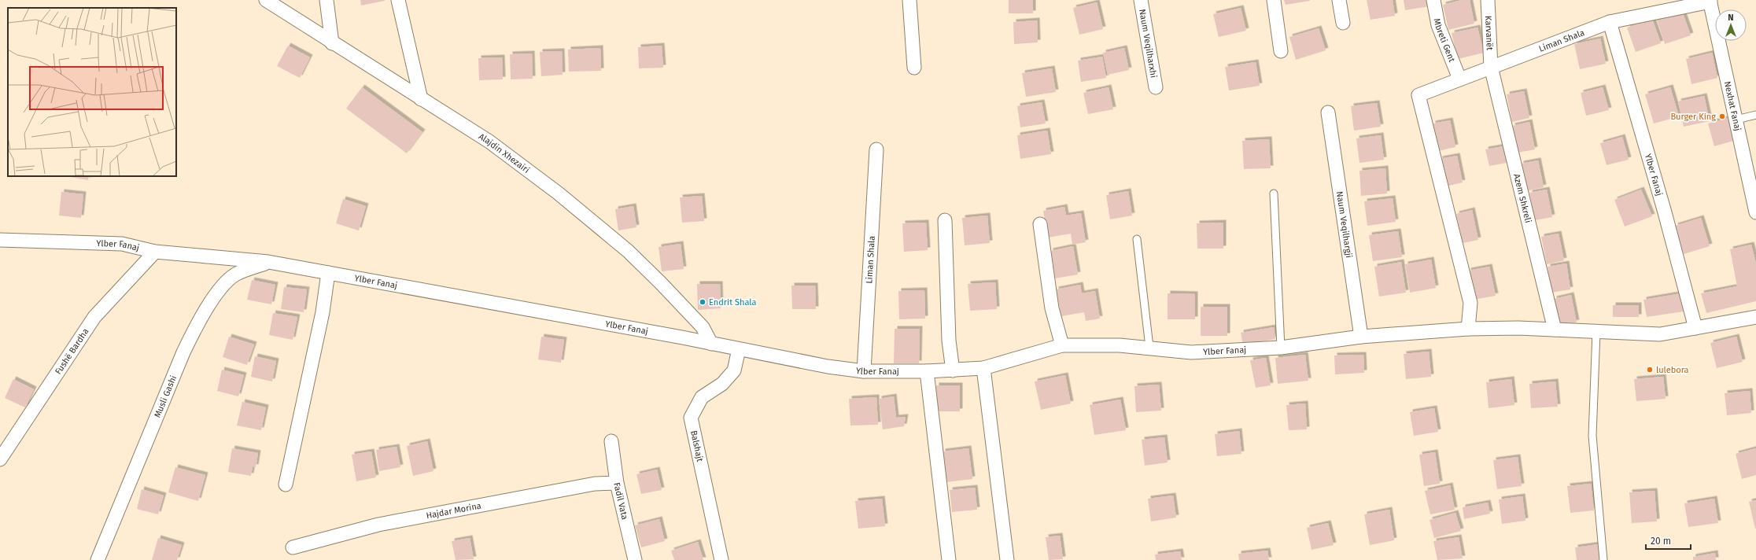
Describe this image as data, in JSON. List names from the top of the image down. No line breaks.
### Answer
{"streets":{"street":["Karvanët","Mbreti Gent","Liman Shala","Naum Veqilharxhi","Nexhat Fanaj","Alajdin Xhezairi","Ylber Fanaj","Azem Shkreli","Naum Veqilhargji","Fushë Bardha","Musli Gashi","Balshajt","Fadil Vata","Hajdar Morina"]},"crossings":[["Karvanët","Liman Shala"],["Karvanët","Azem Shkreli"],["Mbreti Gent","Liman Shala"],["Liman Shala","Nexhat Fanaj"],["Liman Shala","Ylber Fanaj"],["Liman Shala","Azem Shkreli"],["Alajdin Xhezairi","Ylber Fanaj"],["Ylber Fanaj","Azem Shkreli"],["Ylber Fanaj","Naum Veqilhargji"],["Ylber Fanaj","Fushë Bardha"],["Ylber Fanaj","Musli Gashi"],["Ylber Fanaj","Balshajt"],["Fadil Vata","Hajdar Morina"]],"places":["Burger King","Endrit Shala","lulebora"],"scale_bar":"20 m","north":"top"}
